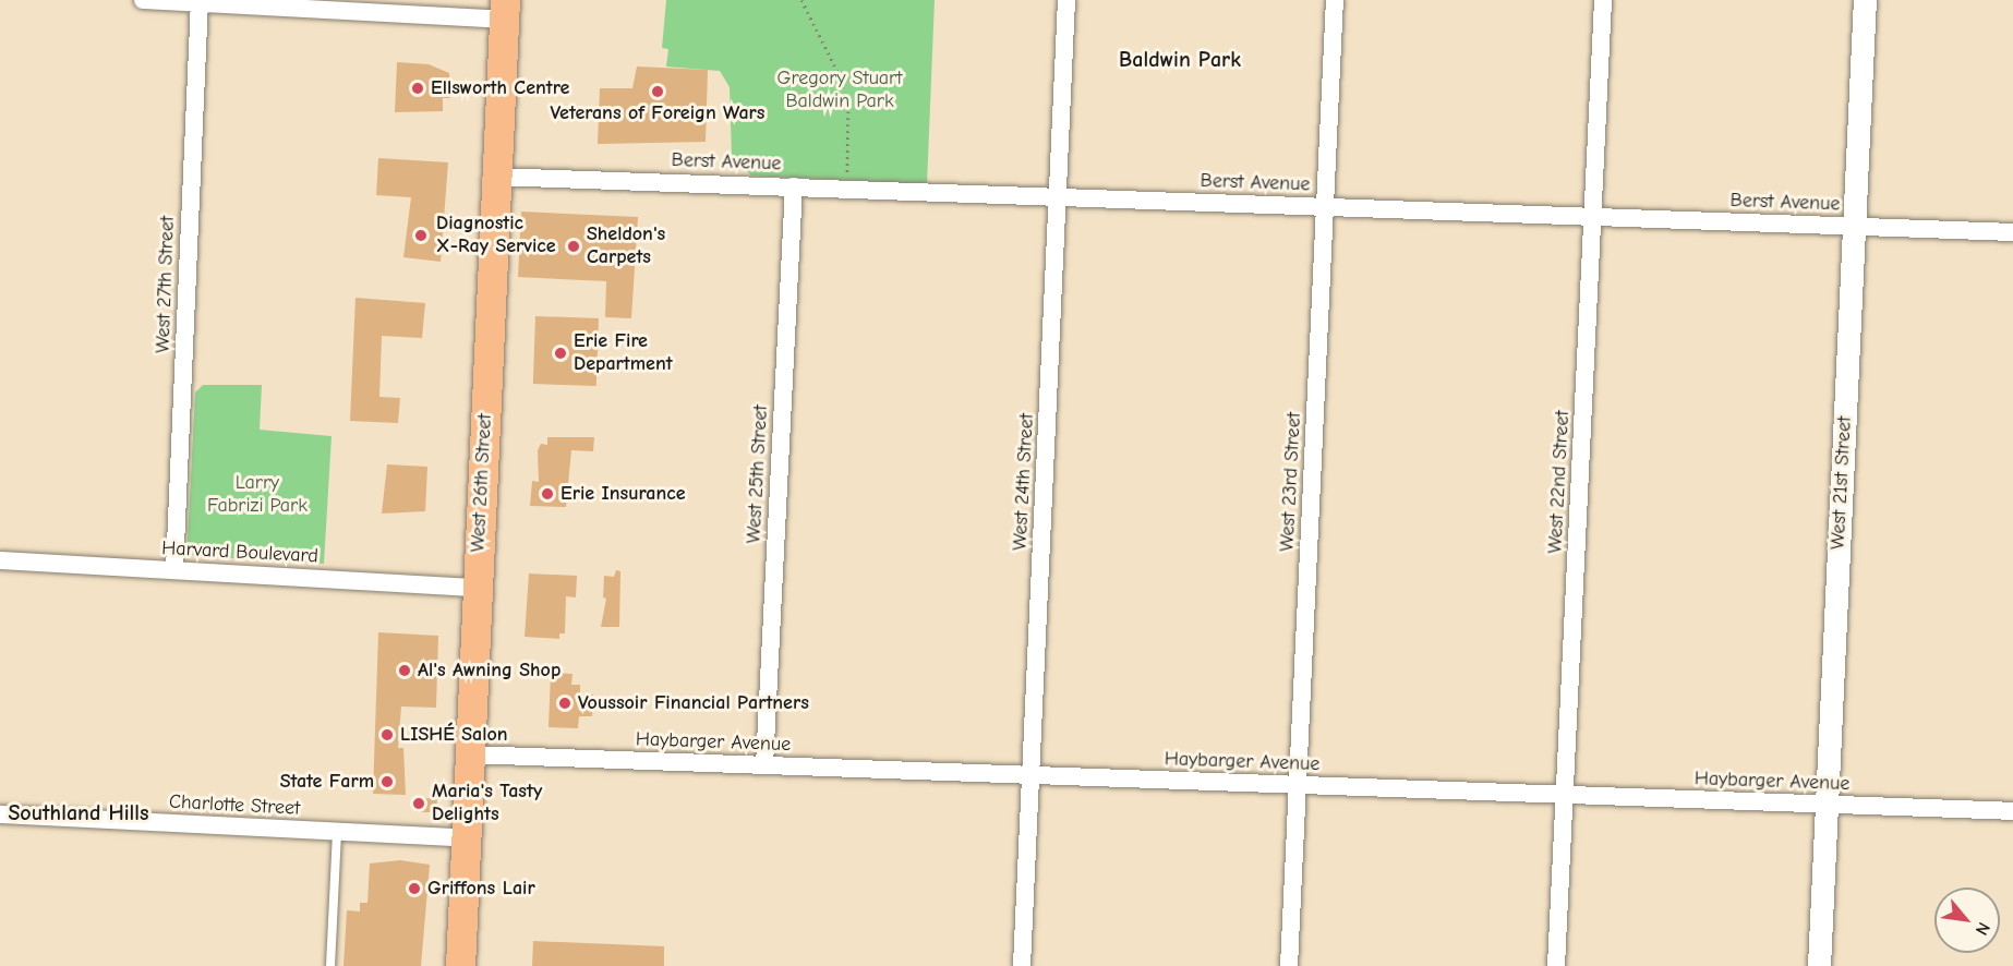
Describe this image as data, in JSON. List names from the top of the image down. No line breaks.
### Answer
{"streets":{"main road":["West 26th Street"],"street":["Berst Avenue","West 27th Street","West 25th Street","West 24th Street","West 23rd Street","West 22nd Street","West 21st Street","Harvard Boulevard","Haybarger Avenue","Charlotte Street"]},"crossings":[["Berst Avenue","West 25th Street"],["Berst Avenue","West 24th Street"],["Berst Avenue","West 23rd Street"],["Berst Avenue","West 22nd Street"],["Berst Avenue","West 26th Street"],["Berst Avenue","West 21st Street"],["West 27th Street","Harvard Boulevard"],["West 25th Street","Haybarger Avenue"],["West 24th Street","Haybarger Avenue"],["West 23rd Street","Haybarger Avenue"],["West 22nd Street","Haybarger Avenue"],["West 26th Street","Harvard Boulevard"],["West 26th Street","Haybarger Avenue"],["West 26th Street","Charlotte Street"],["West 21st Street","Haybarger Avenue"]],"districts":["Baldwin Park","Southland Hills"],"parks":["Gregory Stuart Baldwin Park","Larry Fabrizi Park"],"places":["Ellsworth Centre","Veterans of Foreign Wars","Diagnostic X-Ray Service","Sheldon's Carpets","Erie Fire Department","Erie Insurance","Al's Awning Shop","Voussoir Financial Partners","LISHÉ Salon","State Farm","Maria's Tasty Delights","Griffons Lair"],"north":"bottom right"}
